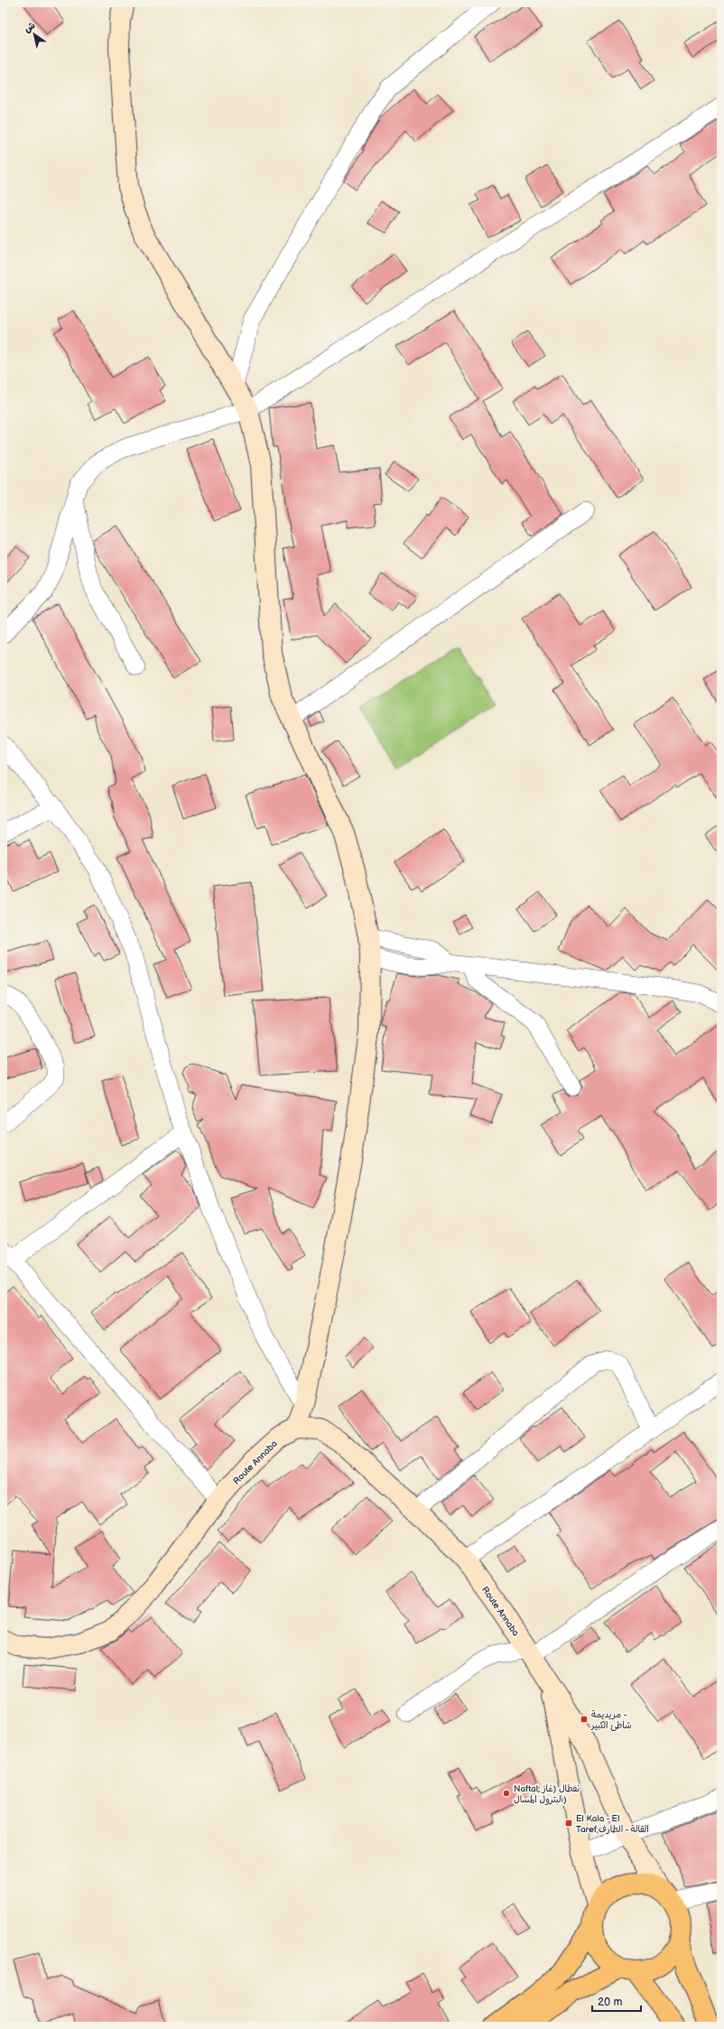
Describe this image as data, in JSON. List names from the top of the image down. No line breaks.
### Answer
{"streets":{"street":["Route Annaba"]},"places":{"transit":["مريديمة - شاطئ الكبير","El Kala - El Taref;القالة - الطارف"],"other":["Naftal; نفطال (غاز البترول المسال)"]},"scale_bar":"20 m","north":"top left"}
